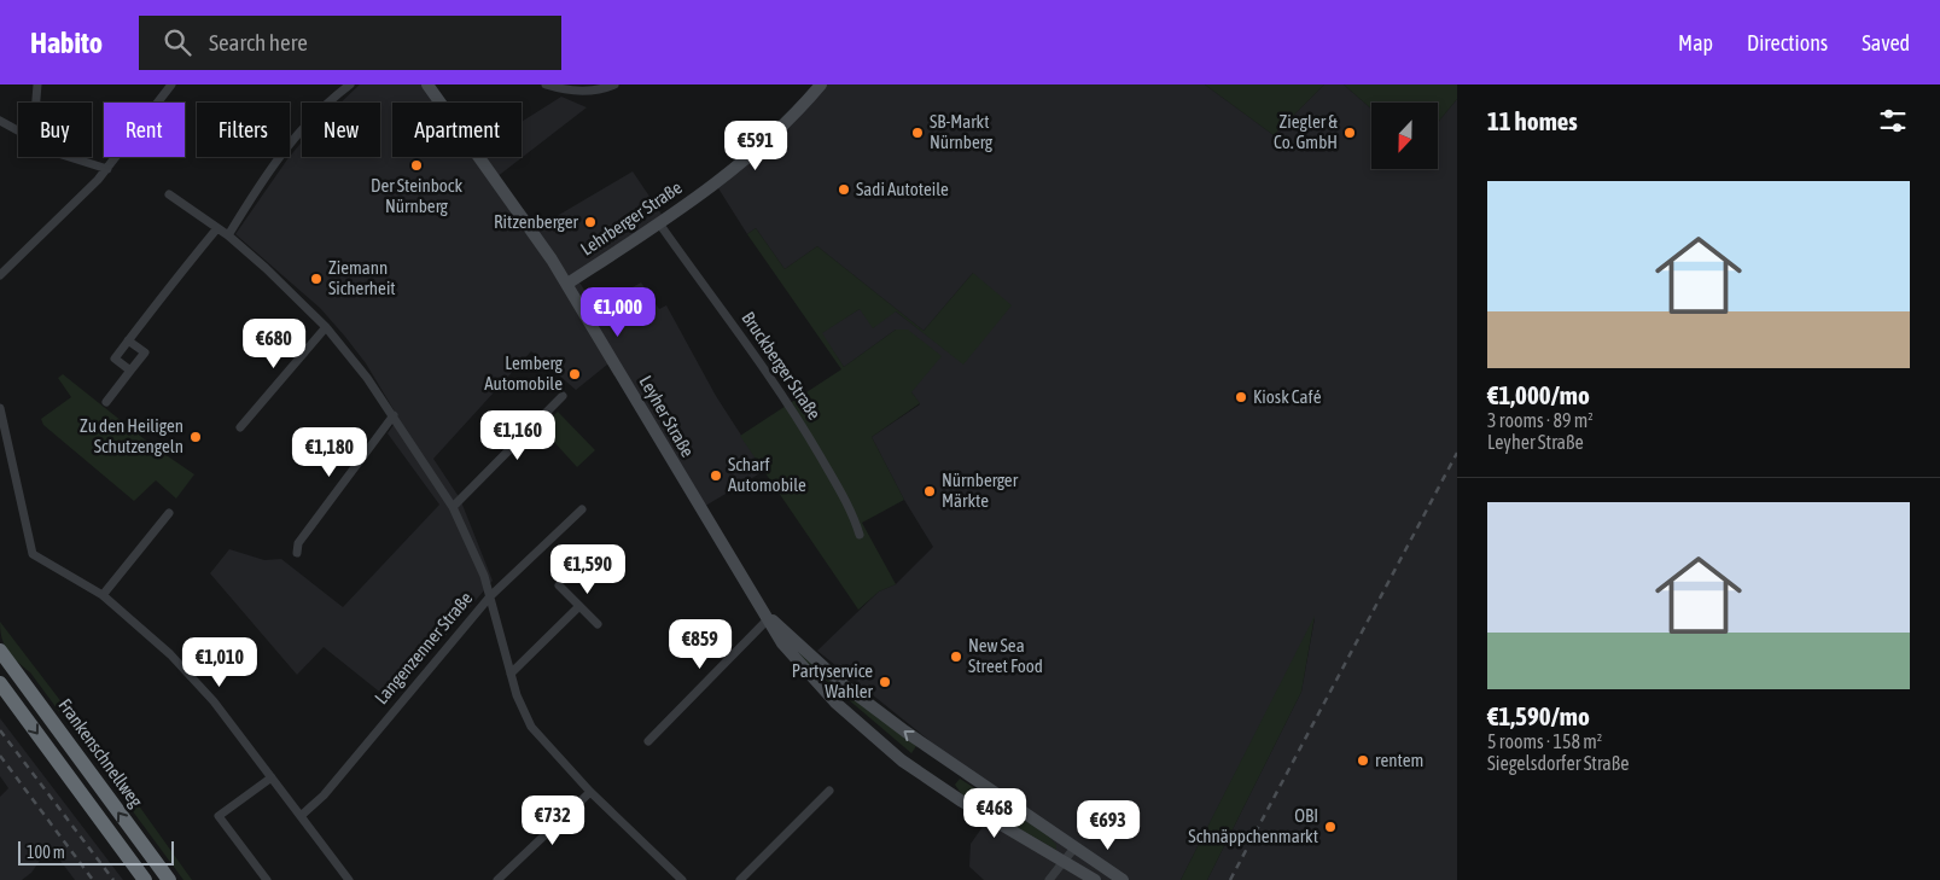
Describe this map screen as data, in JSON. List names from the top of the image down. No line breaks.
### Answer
{"streets":{"highway":["Frankenschnellweg"],"main road":["Lehrberger Straße","Leyher Straße"],"street":["Bruckberger Straße","Langenzenner Straße"]},"crossings":[["Lehrberger Straße","Bruckberger Straße"],["Lehrberger Straße","Leyher Straße"]],"places":["SB-Markt Nürnberg","Ziegler & Co. GmbH","Der Steinbock Nürnberg","Sadi Autoteile","Ritzenberger","Ziemann Sicherheit","Lemberg Automobile","Kiosk Café","Zu den Heiligen Schutzengeln","Scharf Automobile","Nürnberger Märkte","New Sea Street Food","Partyservice Wahler","rentem","OBI Schnäppchenmarkt"],"scale_bar":"100 m","north":"bottom","page":{"header":"Habito","search":"Search here","nav":["Map","Directions","Saved"],"heading":"11 homes","chip":["Buy","Rent","Filters","New","Apartment"],"price":["€591","€1,000","€680","€1,160","€1,180","€1,590","€859","€1,010","€468","€732","€693"],"list":[{"name":"€1,000/mo","note":"3 rooms · 89 m² · Leyher Straße"},{"name":"€1,590/mo","note":"5 rooms · 158 m² · Siegelsdorfer Straße"}],"scale":"100 m"}}
